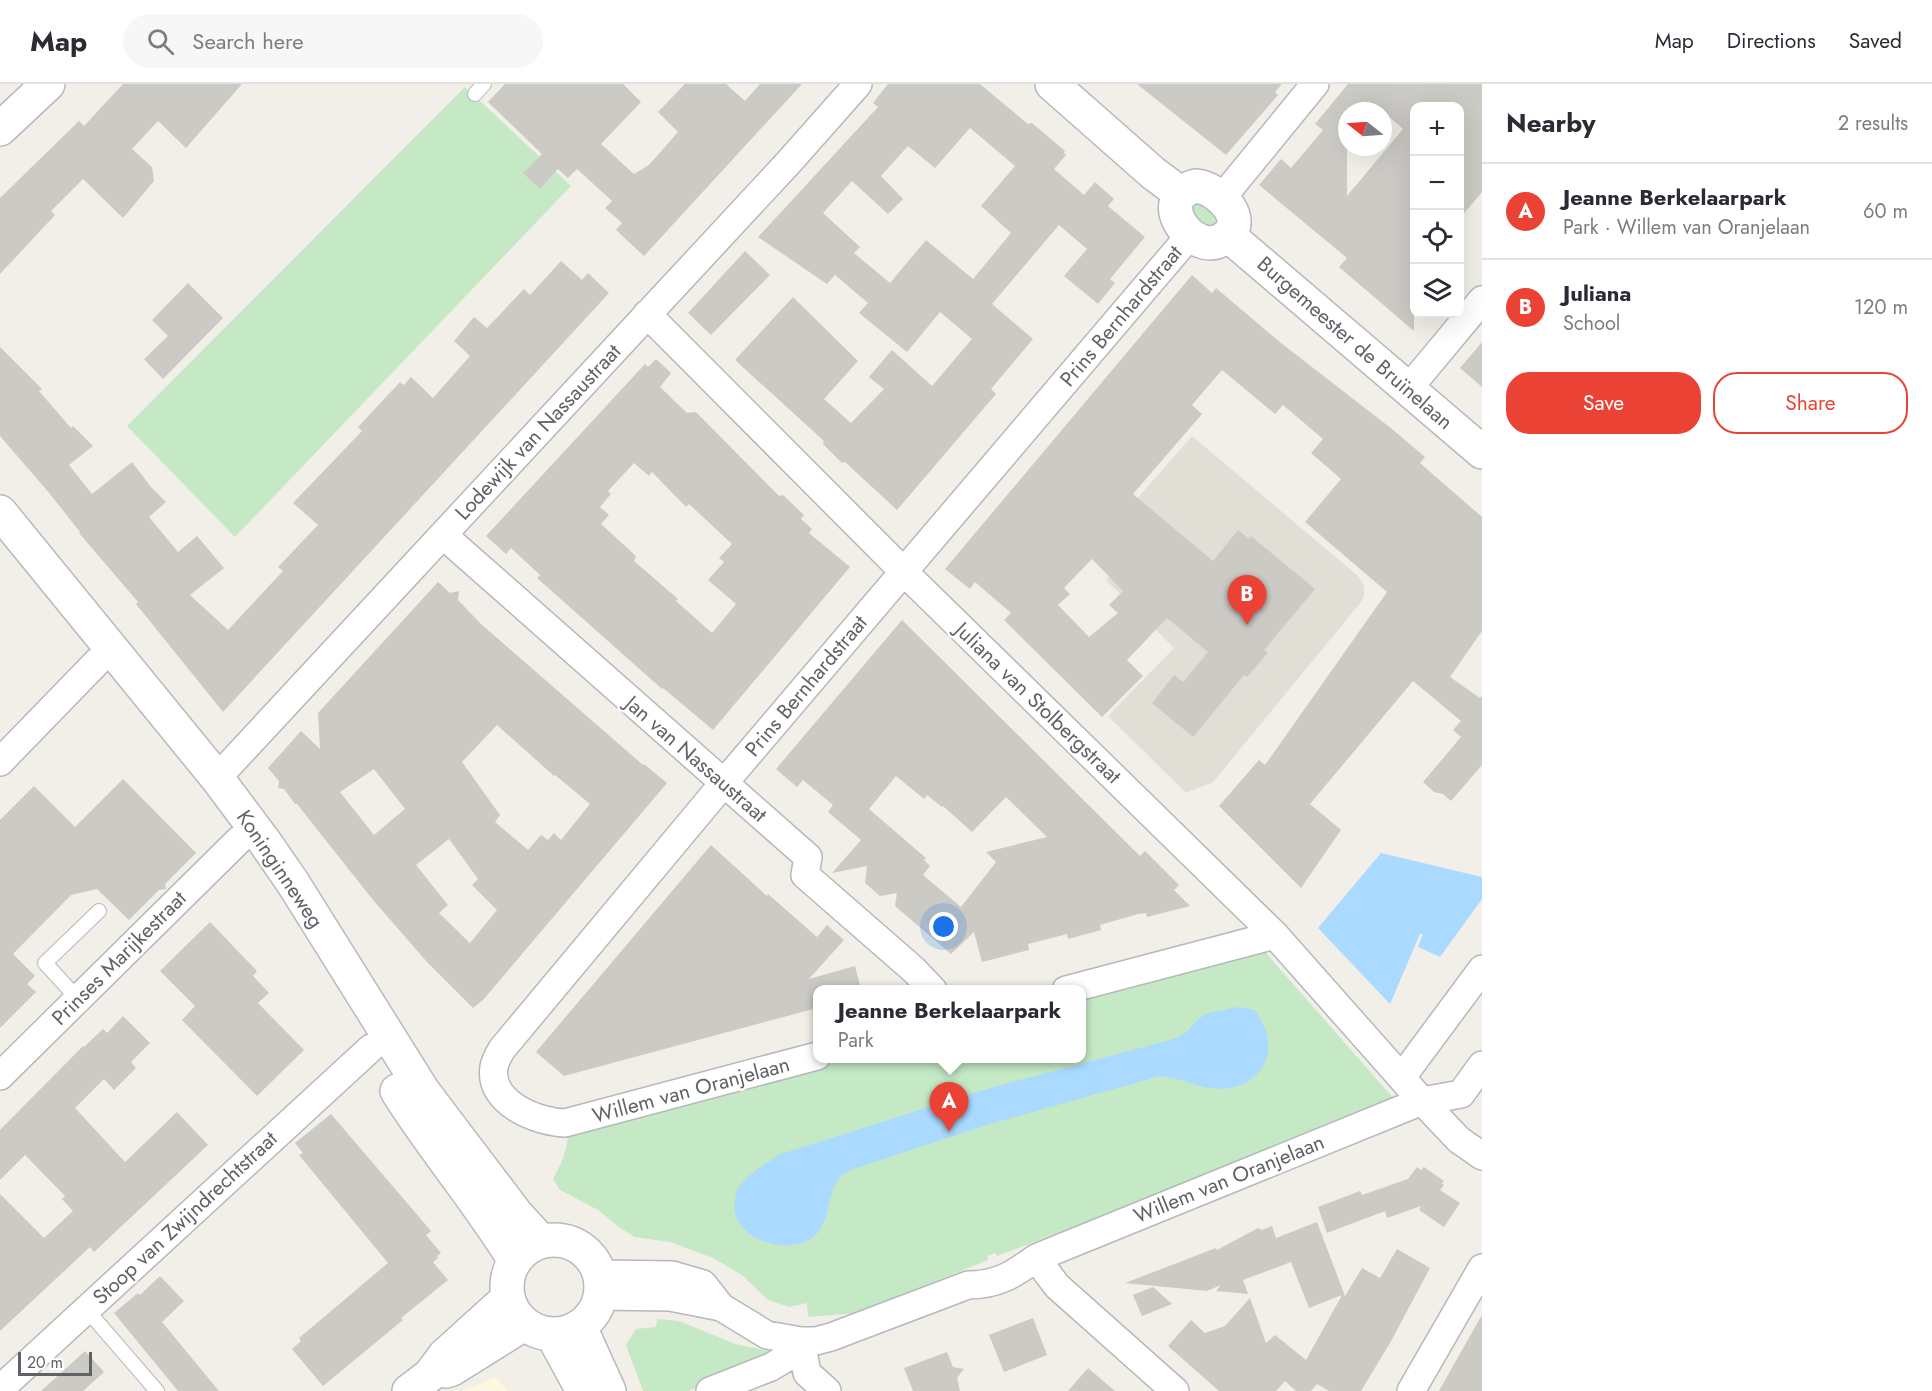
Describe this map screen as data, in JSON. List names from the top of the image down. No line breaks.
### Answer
{"streets":{"main road":["Burgemeester de Bruïnelaan","Koninginneweg"],"street":["Prins Bernhardstraat","Lodewijk van Nassaustraat","Juliana van Stolbergstraat","Jan van Nassaustraat","Prinses Marijkestraat","Willem van Oranjelaan","Stoop van Zwijndrechtstraat"]},"crossings":[["Prins Bernhardstraat","Burgemeester de Bruïnelaan"],["Prins Bernhardstraat","Juliana van Stolbergstraat"],["Prins Bernhardstraat","Jan van Nassaustraat"],["Prins Bernhardstraat","Willem van Oranjelaan"],["Lodewijk van Nassaustraat","Juliana van Stolbergstraat"],["Lodewijk van Nassaustraat","Jan van Nassaustraat"],["Lodewijk van Nassaustraat","Koninginneweg"],["Juliana van Stolbergstraat","Willem van Oranjelaan"],["Koninginneweg","Prinses Marijkestraat"],["Koninginneweg","Willem van Oranjelaan"],["Koninginneweg","Stoop van Zwijndrechtstraat"]],"scale_bar":"20 m","north":"left","page":{"header":"Map","search":"Search here","nav":["Map","Directions","Saved"],"heading":["Nearby","2 results"],"map_buttons":["+","−"],"list":[{"mark":"A","name":"Jeanne Berkelaarpark","note":"Park · Willem van Oranjelaan","value":"60 m"},{"mark":"B","name":"Juliana","note":"School","value":"120 m"}],"buttons":["Save","Share"],"pins":["B","A"],"popup":["Jeanne Berkelaarpark","Park"],"scale":"20 m"}}
